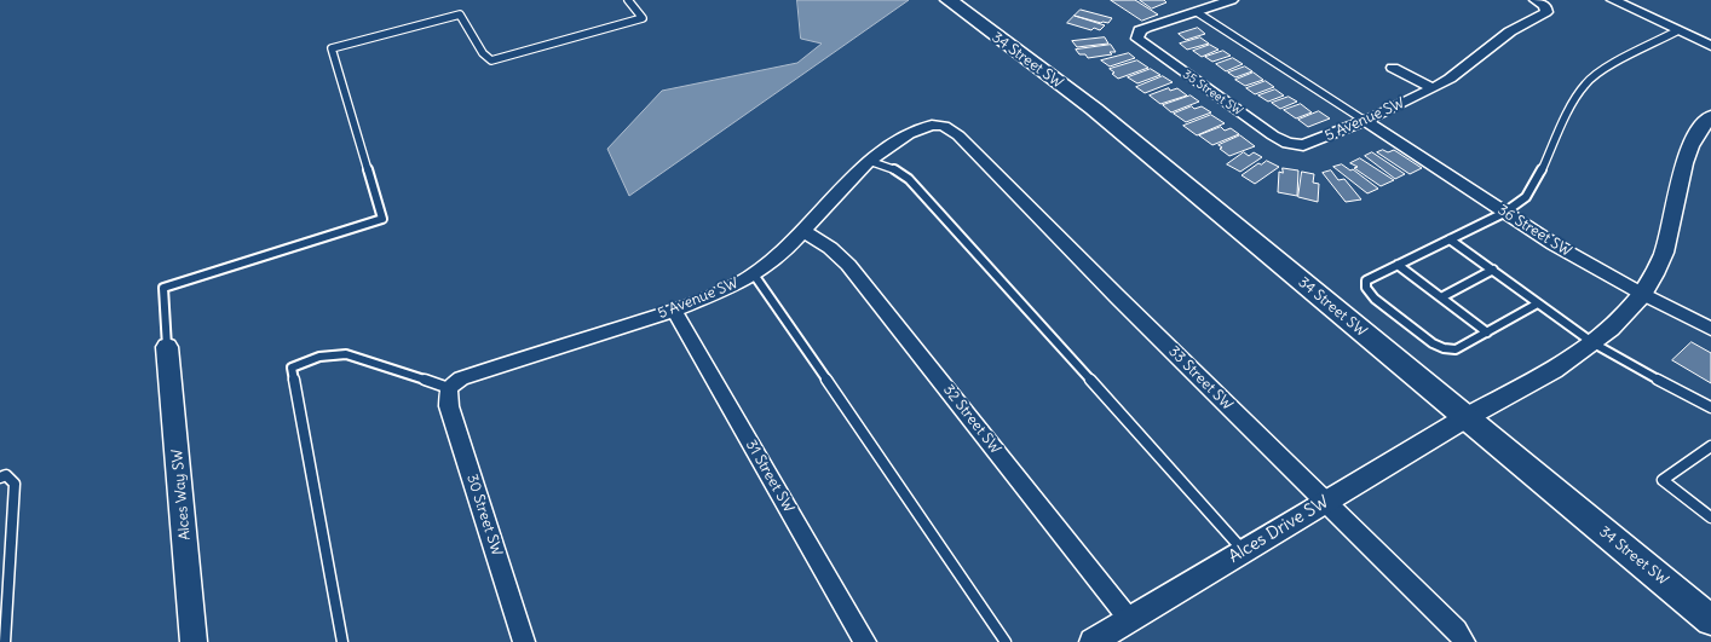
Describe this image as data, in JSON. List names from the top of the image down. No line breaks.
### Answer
{"streets":{"main road":["34 Street SW"],"street":["35 Street SW","5 Avenue SW","36 Street SW","33 Street SW","32 Street SW","31 Street SW","Alces Way SW","30 Street SW","Alces Drive SW"]},"crossings":[["34 Street SW","Alces Drive SW"],["35 Street SW","5 Avenue SW"],["5 Avenue SW","36 Street SW"],["5 Avenue SW","33 Street SW"],["5 Avenue SW","32 Street SW"],["5 Avenue SW","31 Street SW"],["5 Avenue SW","30 Street SW"],["36 Street SW","Alces Drive SW"],["33 Street SW","Alces Drive SW"],["32 Street SW","Alces Drive SW"]]}
